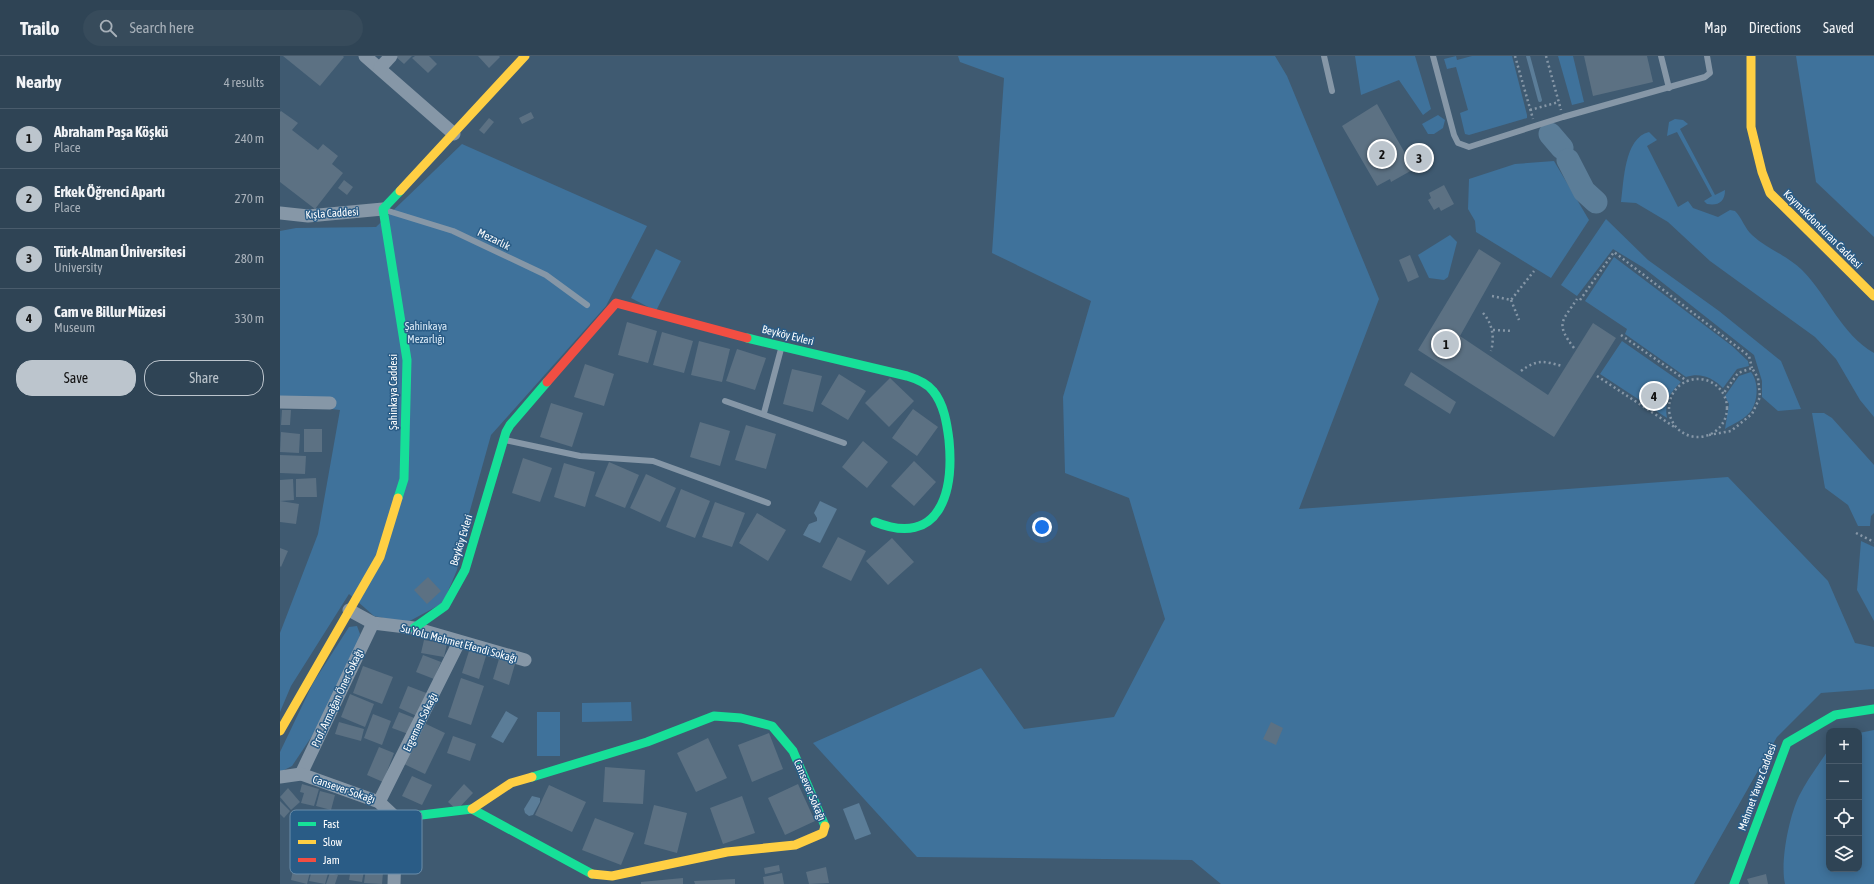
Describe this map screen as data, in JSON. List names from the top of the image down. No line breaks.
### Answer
{"streets":{"street":["Kışla Caddesi","Kaymakdonduran Caddesi","Beyköy Evleri","Şahinkaya Caddesi","Su Yolu Mehmet Efendi Sokağı","Prof. Armağan Öner Sokağı","Ergemen Sokağı","Mehmet Yavuz Caddesi","Cansever Sokağı"],"lane":["Mezarlık"]},"crossings":[["Kışla Caddesi","Mezarlık"],["Kışla Caddesi","Şahinkaya Caddesi"],["Mezarlık","Şahinkaya Caddesi"],["Beyköy Evleri","Su Yolu Mehmet Efendi Sokağı"],["Şahinkaya Caddesi","Su Yolu Mehmet Efendi Sokağı"],["Su Yolu Mehmet Efendi Sokağı","Prof. Armağan Öner Sokağı"],["Su Yolu Mehmet Efendi Sokağı","Ergemen Sokağı"],["Prof. Armağan Öner Sokağı","Cansever Sokağı"],["Ergemen Sokağı","Cansever Sokağı"]],"parks":["Şahinkaya Mezarlığı"],"legend":["Fast","Slow","Jam"],"page":{"header":"Trailo","search":"Search here","nav":["Map","Directions","Saved"],"heading":["Nearby","4 results"],"list":[{"mark":"1","name":"Abraham Paşa Köşkü","note":"Place","value":"240 m"},{"mark":"2","name":"Erkek Öğrenci Apartı","note":"Place","value":"270 m"},{"mark":"3","name":"Türk-Alman Üniversitesi","note":"University","value":"280 m"},{"mark":"4","name":"Cam ve Billur Müzesi","note":"Museum","value":"330 m"}],"pins":["2","3","1","4"],"buttons":["Save","Share"],"map_buttons":["+","−"]}}
